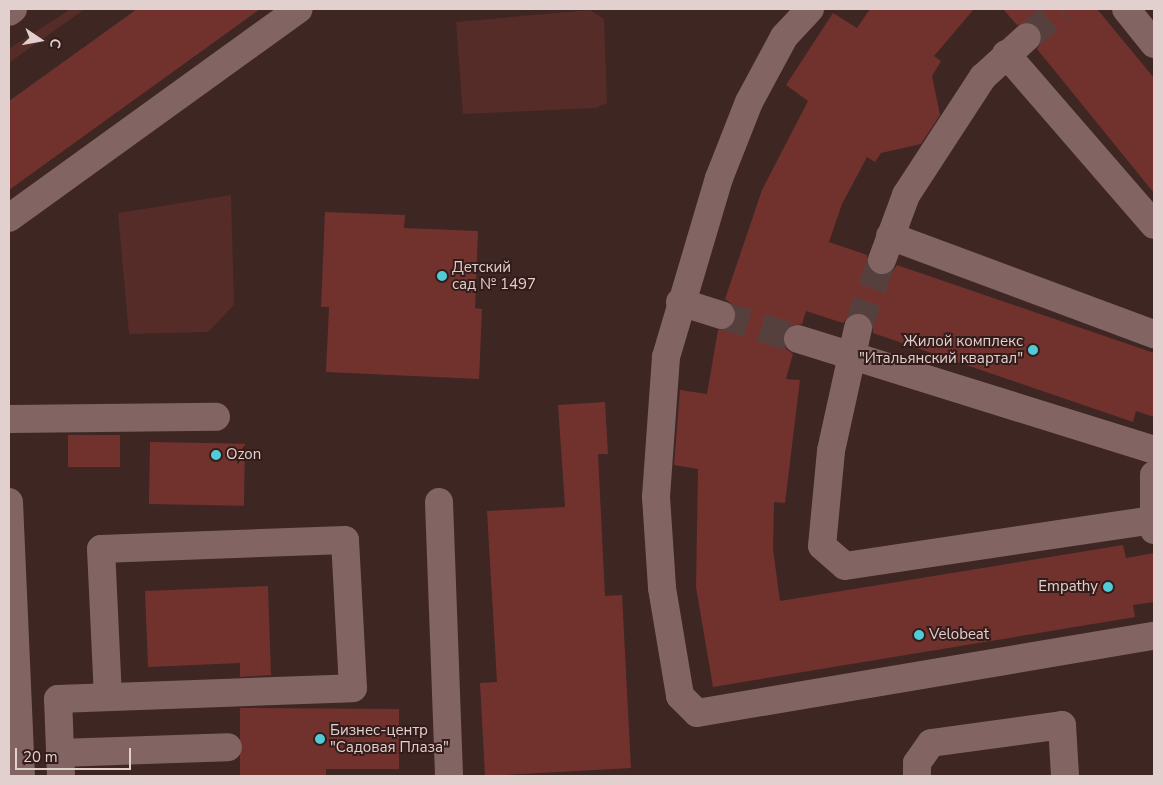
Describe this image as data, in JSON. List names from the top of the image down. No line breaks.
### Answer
{"places":["Детский сад № 1497","Жилой комплекс \"Итальянский квартал\"","Ozon","Empathy","Velobeat","Бизнес-центр \"Садовая Плаза\""],"scale_bar":"20 m","north":"right"}
